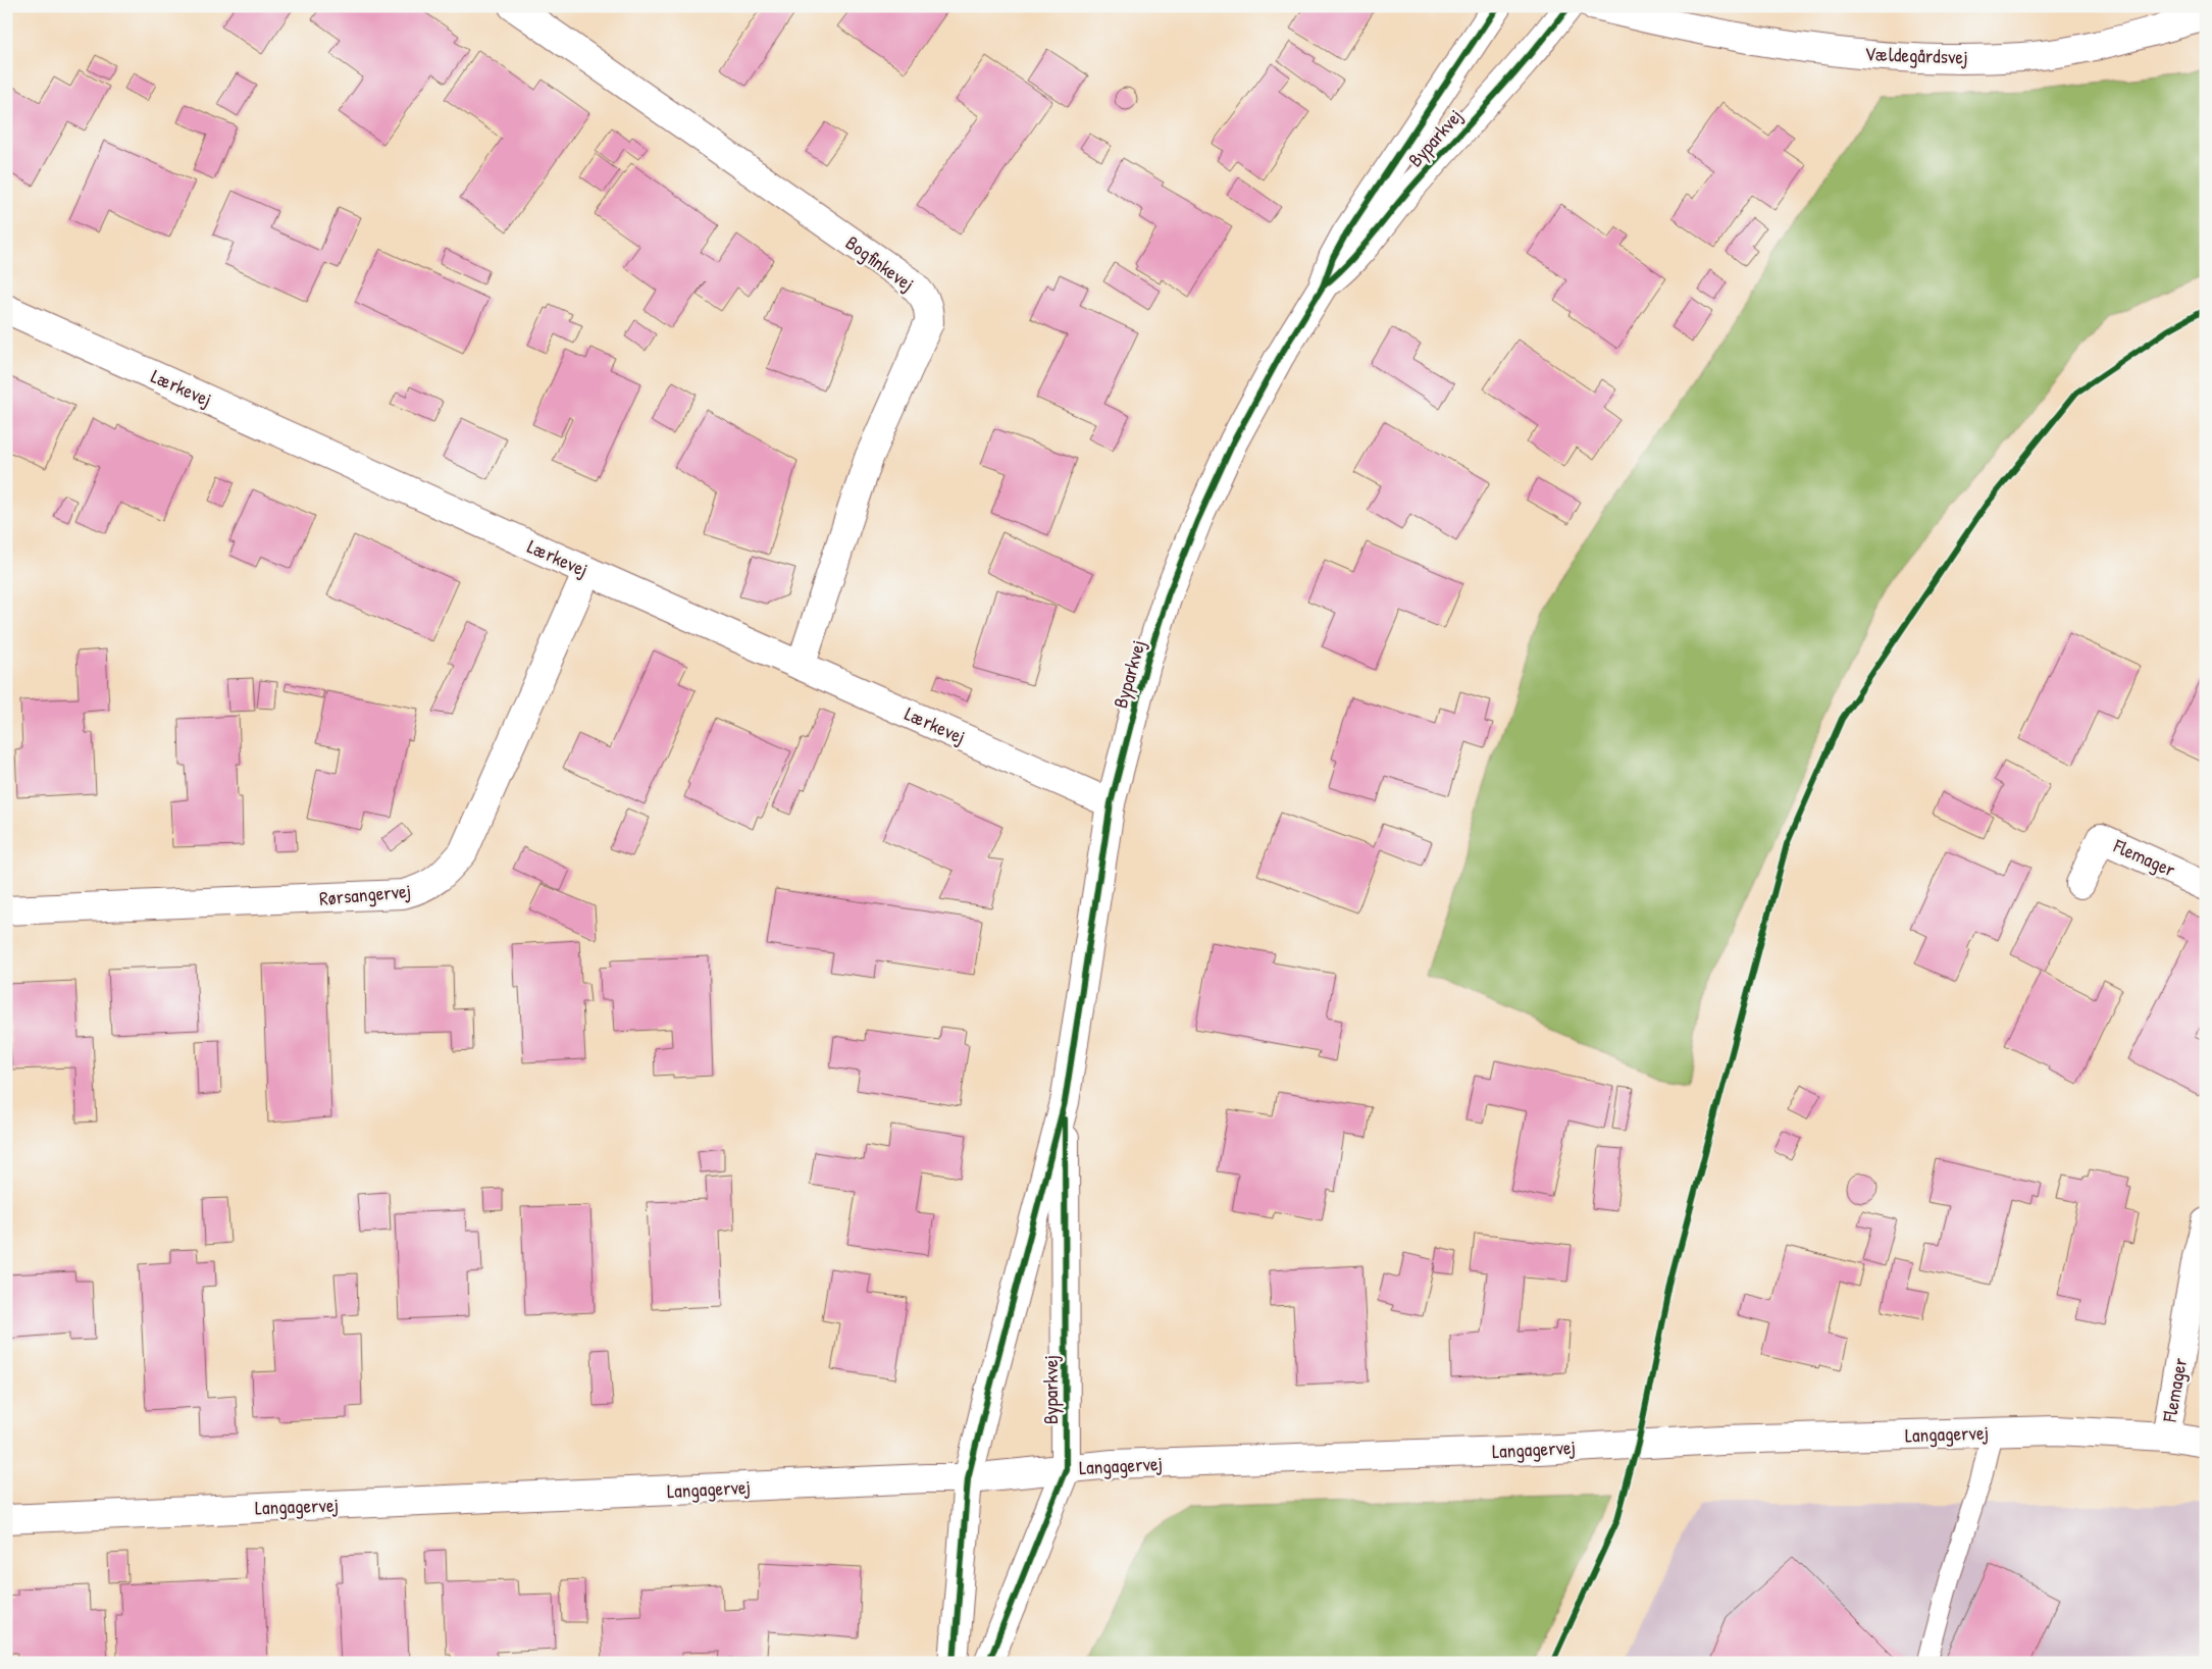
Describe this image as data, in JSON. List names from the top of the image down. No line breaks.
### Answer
{"streets":{"street":["Vældegårdsvej","Byparkvej","Bogfinkevej","Lærkevej","Flemager","Rørsangervej","Langagervej"]},"crossings":[["Byparkvej","Lærkevej"],["Byparkvej","Langagervej"],["Bogfinkevej","Lærkevej"],["Lærkevej","Rørsangervej"],["Flemager","Langagervej"]]}
